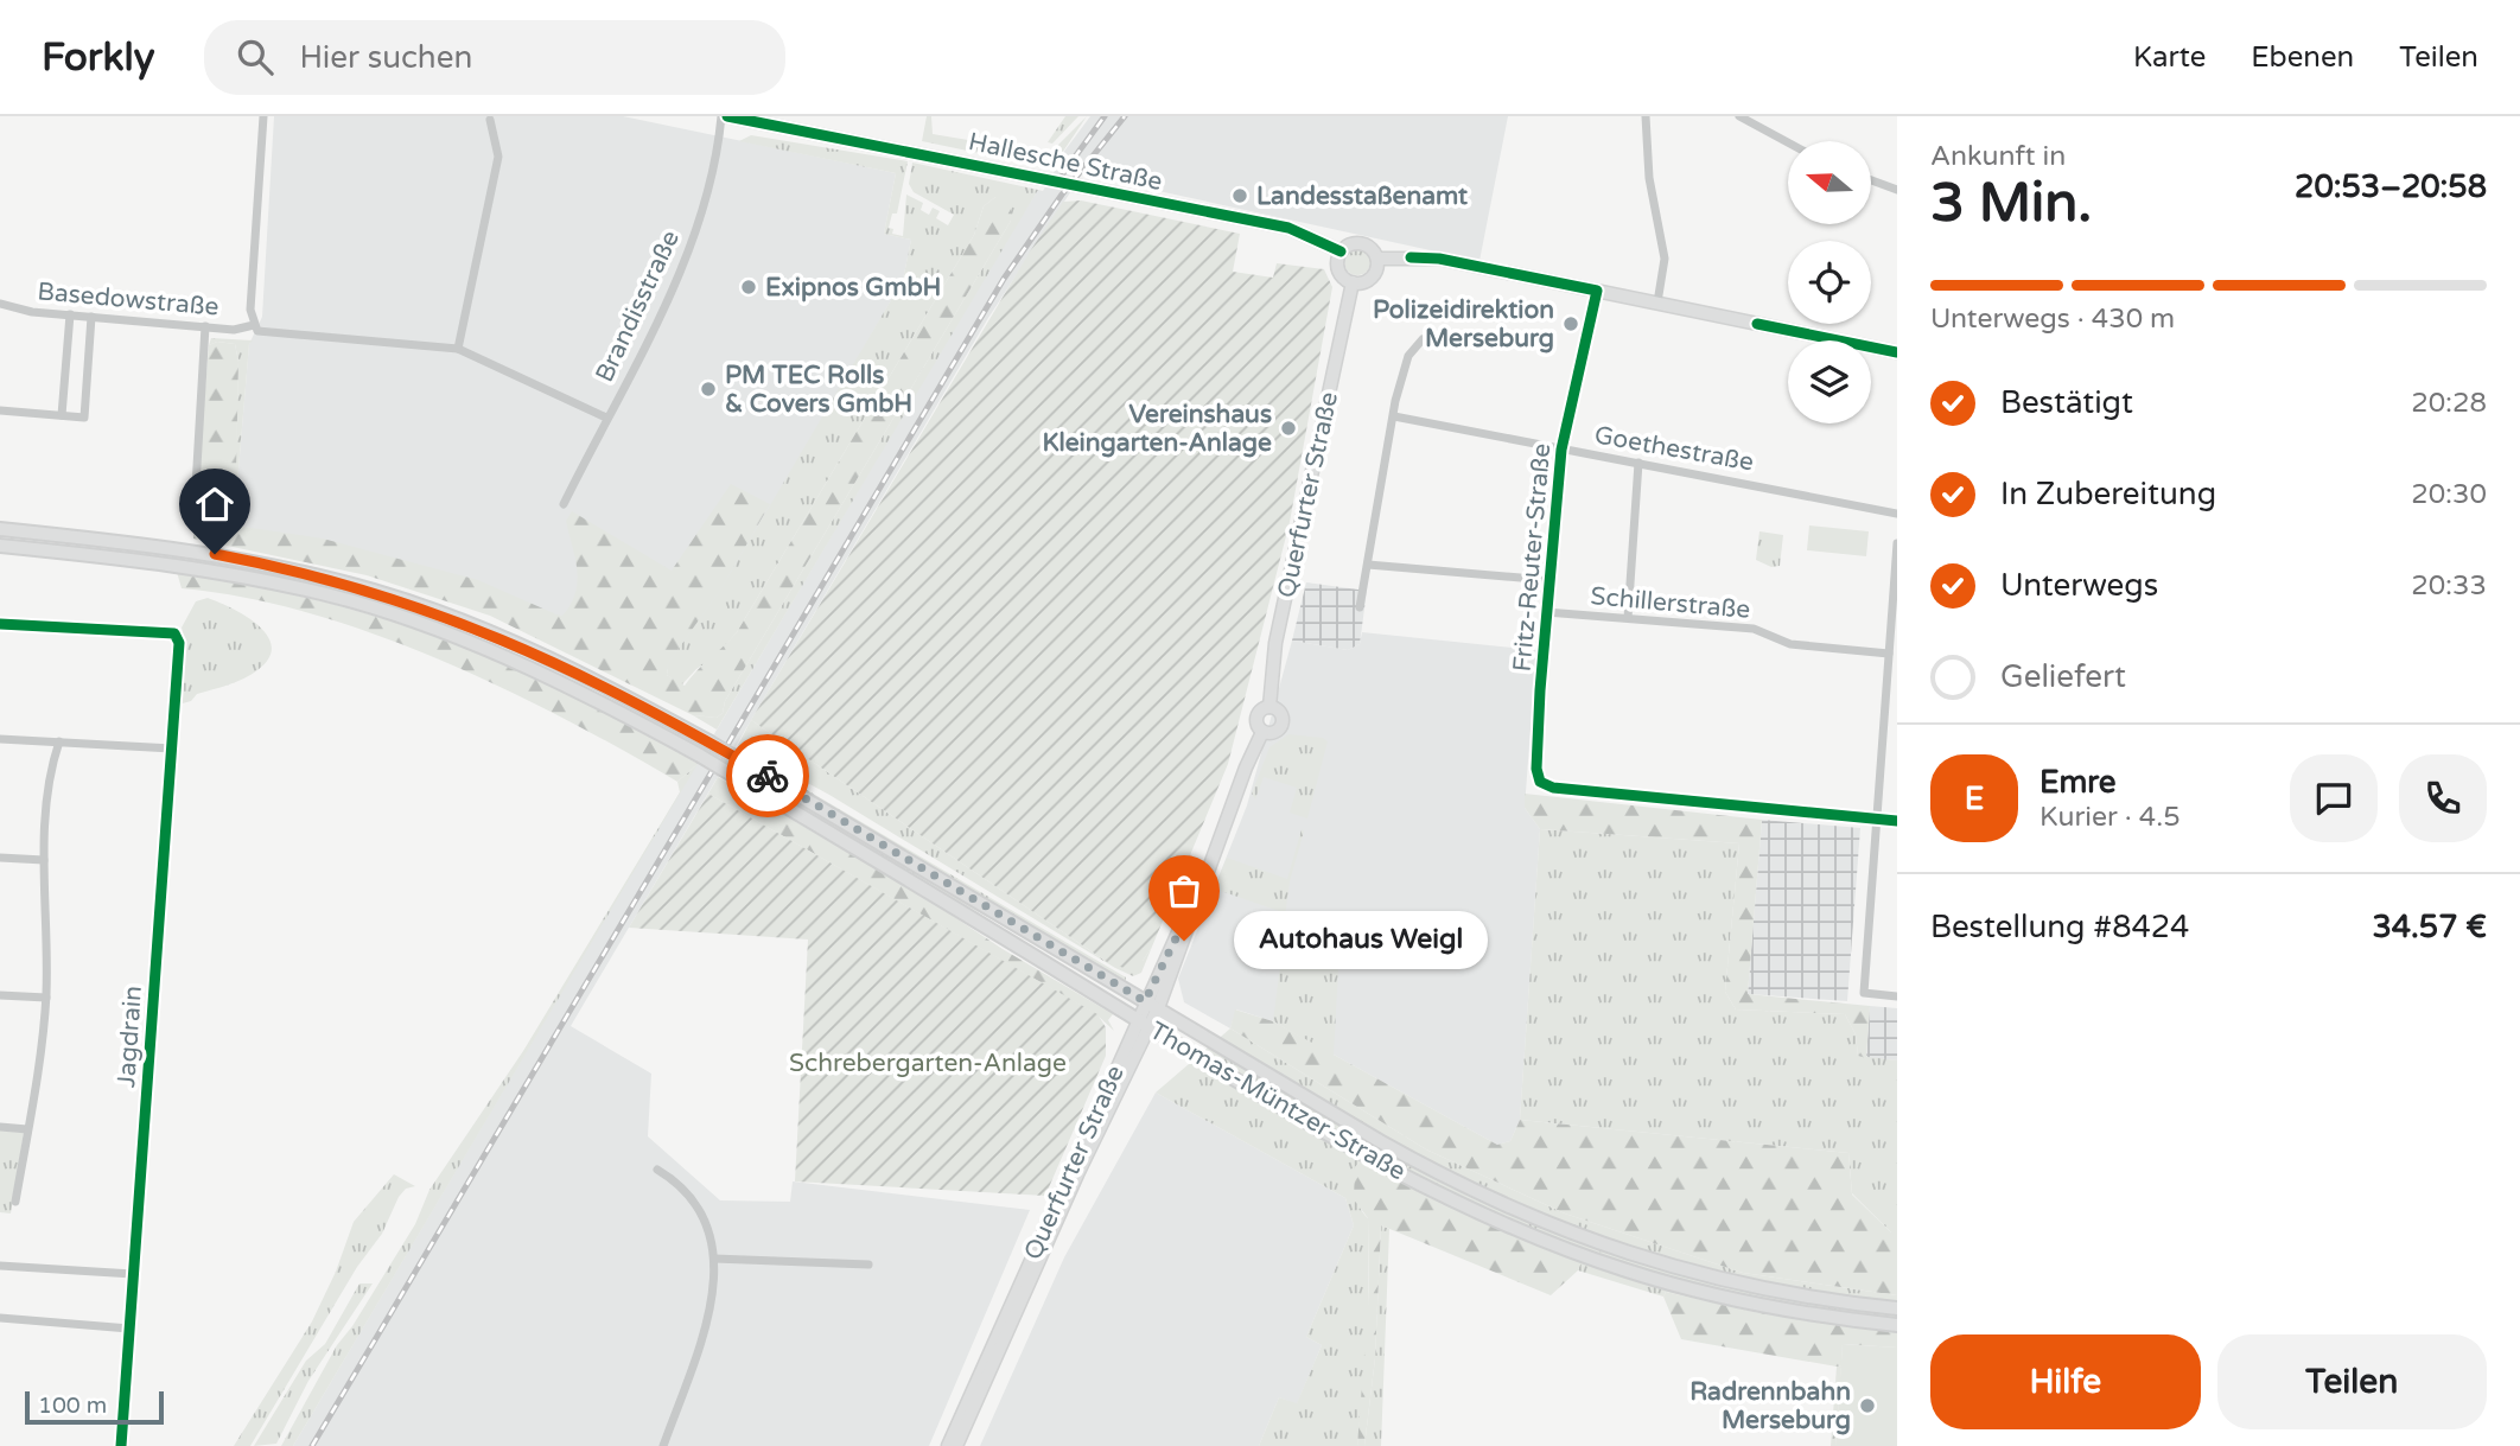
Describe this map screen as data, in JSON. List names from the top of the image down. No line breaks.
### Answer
{"streets":{"main road":["Hallesche Straße","Querfurter Straße","Thomas-Müntzer-Straße"],"street":["Basedowstraße","Brandisstraße","Goethestraße","Fritz-Reuter-Straße","Schillerstraße","Jagdrain"]},"crossings":[["Hallesche Straße","Brandisstraße"],["Hallesche Straße","Querfurter Straße"],["Goethestraße","Fritz-Reuter-Straße"],["Querfurter Straße","Thomas-Müntzer-Straße"],["Fritz-Reuter-Straße","Schillerstraße"]],"parks":["Schrebergarten-Anlage"],"places":["Landesstaßenamt","Exipnos GmbH","Polizeidirektion Merseburg","PM TEC Rolls & Covers GmbH","Vereinshaus Kleingarten-Anlage","Autohaus Weigl","Radrennbahn Merseburg"],"scale_bar":"100 m","north":"left","page":{"header":"Forkly","search":"Hier suchen","nav":["Karte","Ebenen","Teilen"],"heading":["3 Min.","Ankunft in","20:53–20:58"],"panel":["Emre","Kurier · 4.5","Bestellung #8424","34.57 €"],"bar":"Unterwegs · 430 m","list":[["Bestätigt","20:28"],["In Zubereitung","20:30"],["Unterwegs","20:33"],"Geliefert"],"round":"E","bubble":"Autohaus Weigl","buttons":["Hilfe","Teilen"],"scale":"100 m"}}
